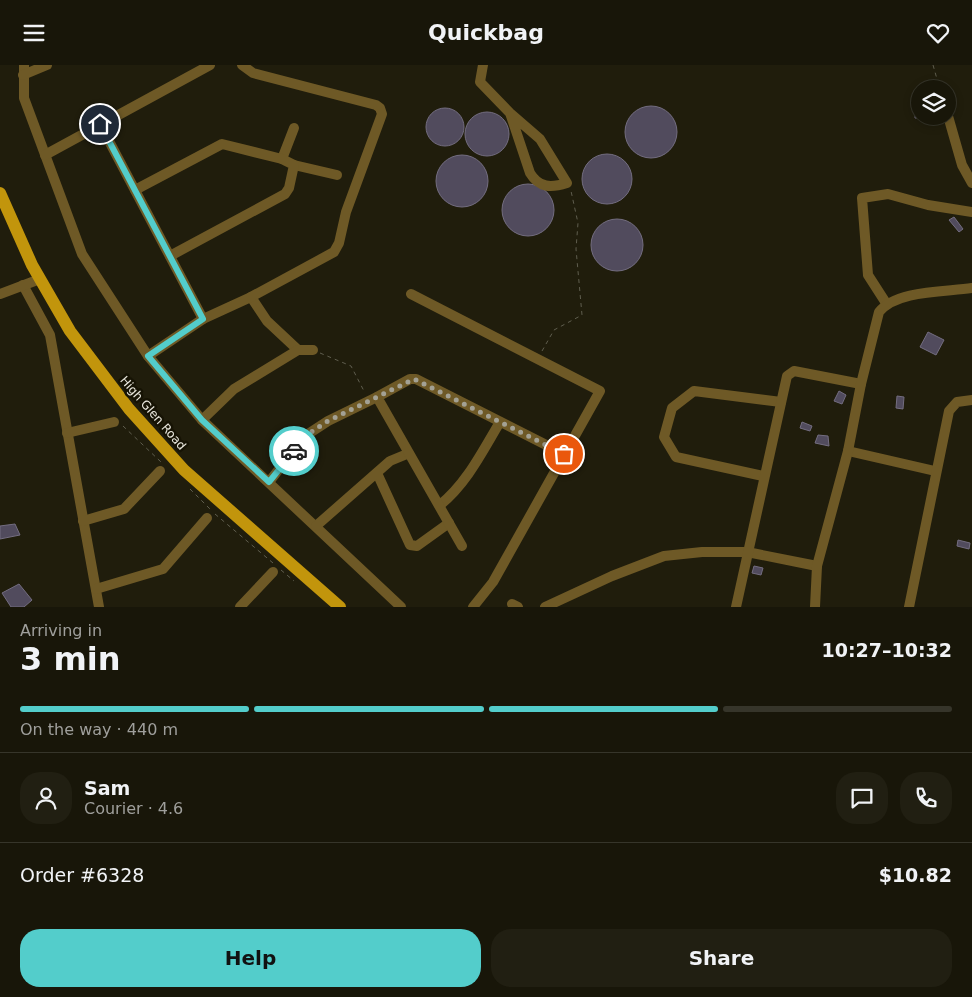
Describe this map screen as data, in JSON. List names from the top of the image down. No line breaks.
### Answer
{"streets":{"main road":["High Glen Road"]},"page":{"header":"Quickbag","heading":["3 min","Arriving in","10:27–10:32"],"panel":["Sam","Courier · 4.6","Order #6328","$10.82"],"bar":"On the way · 440 m","buttons":["Help","Share"]}}
